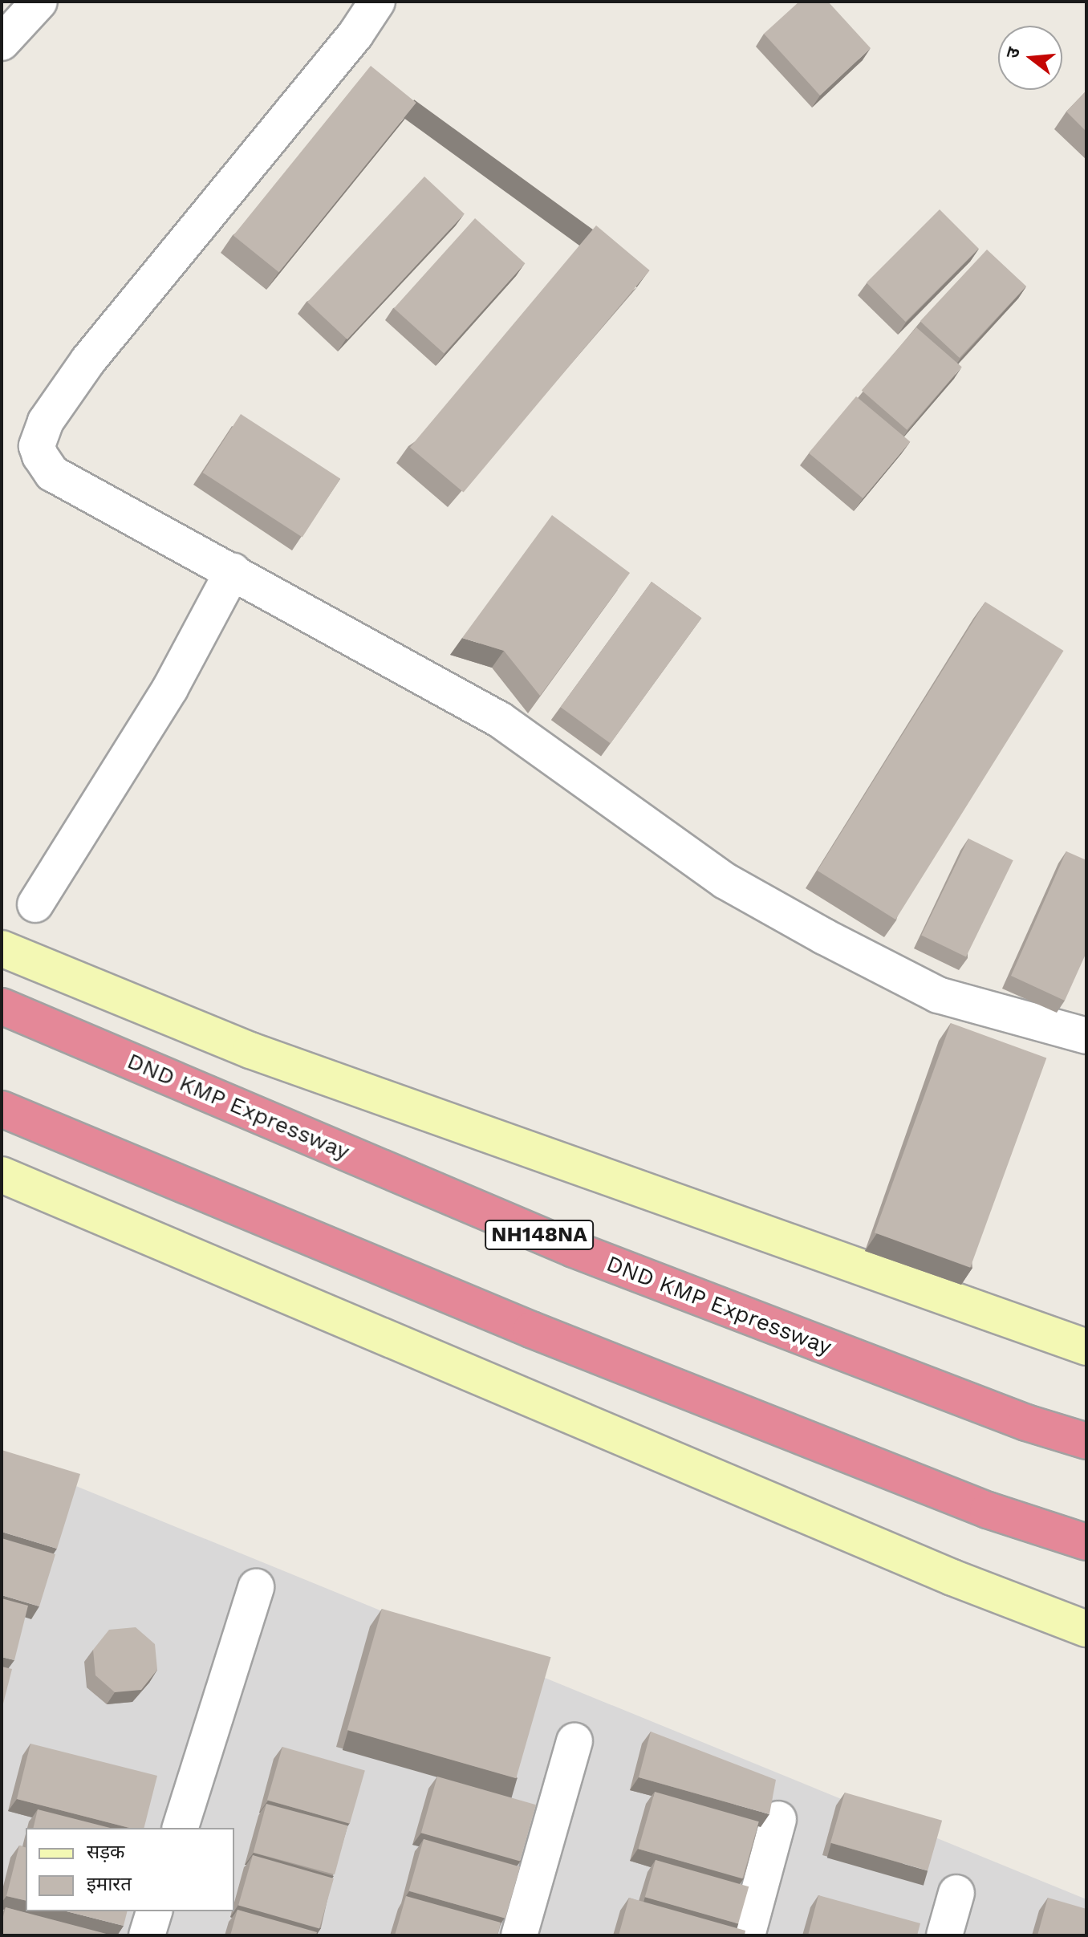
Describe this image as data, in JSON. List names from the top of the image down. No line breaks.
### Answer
{"streets":{"highway":["DND KMP Expressway","NH148NA"]},"legend":["सड़क","इमारत"],"north":"left"}
